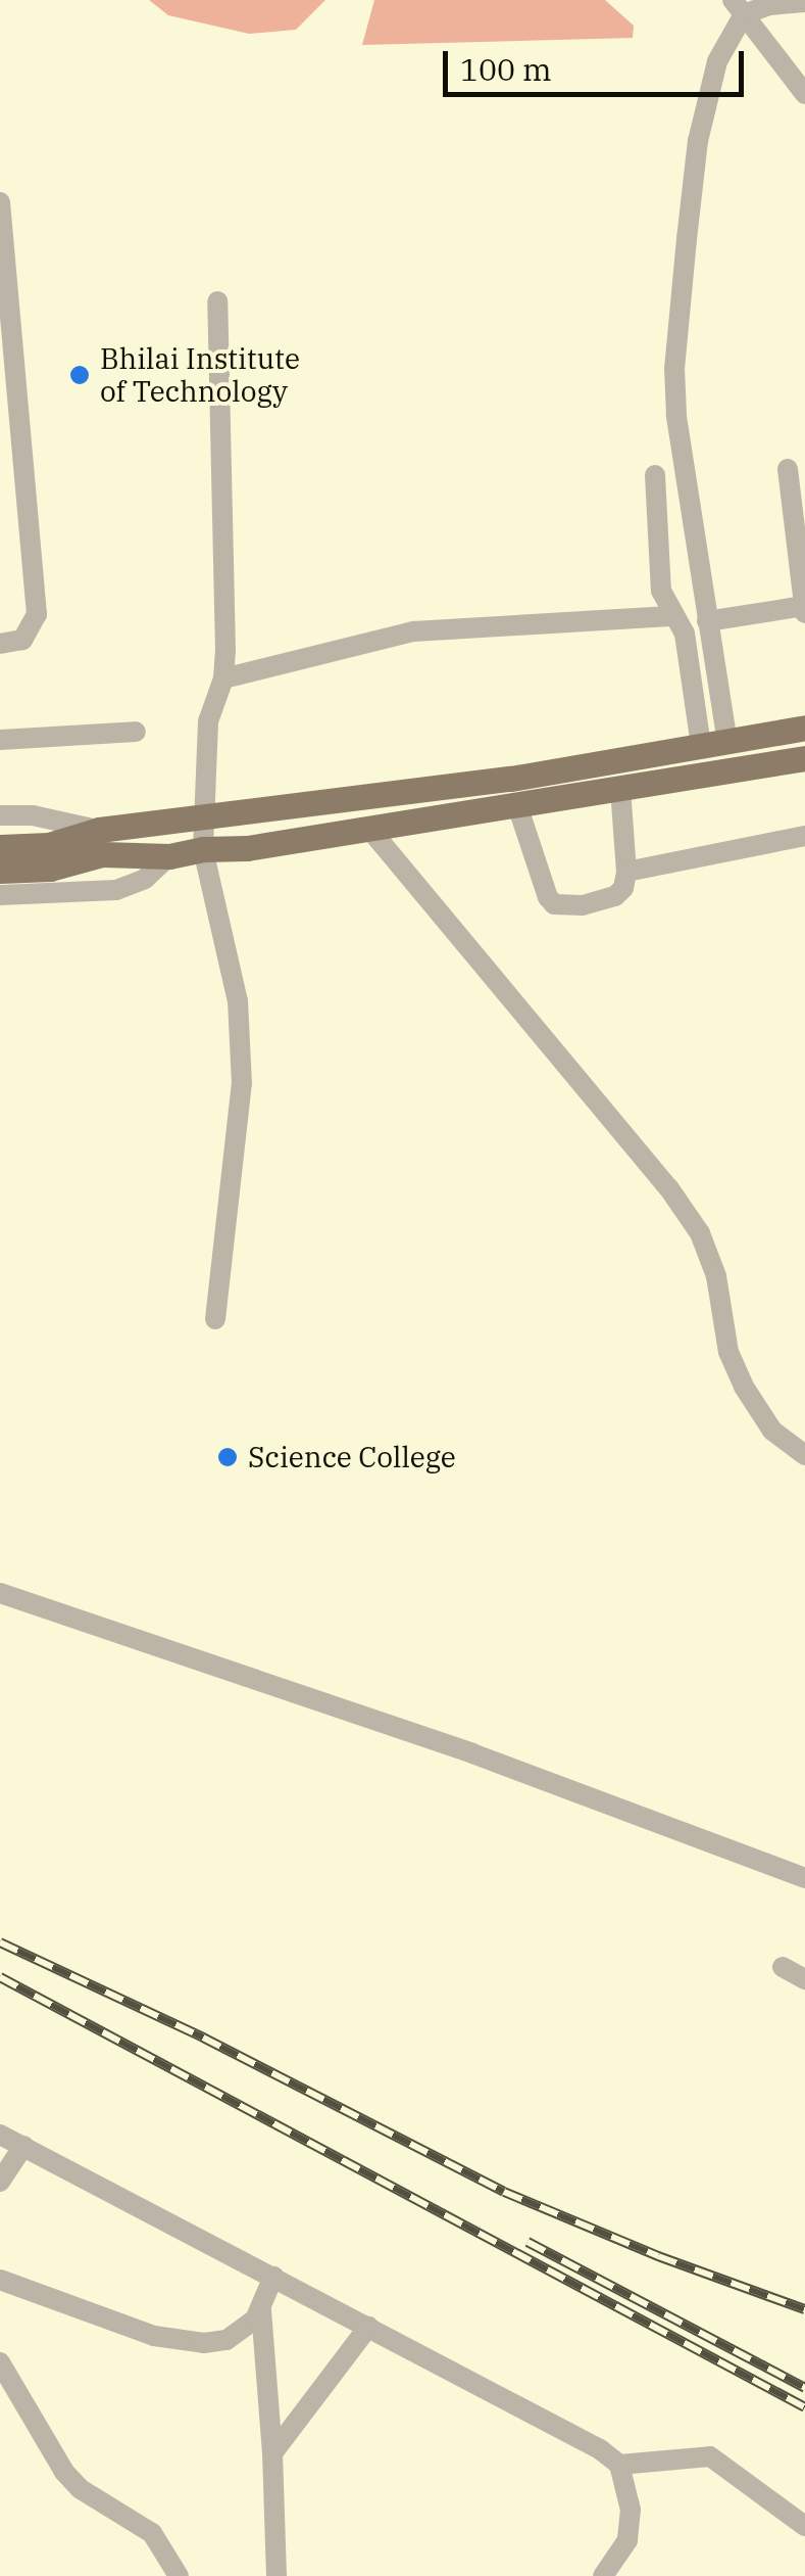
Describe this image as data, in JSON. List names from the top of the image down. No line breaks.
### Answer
{"places":["Bhilai Institute of Technology","Science College"],"scale_bar":"100 m"}
